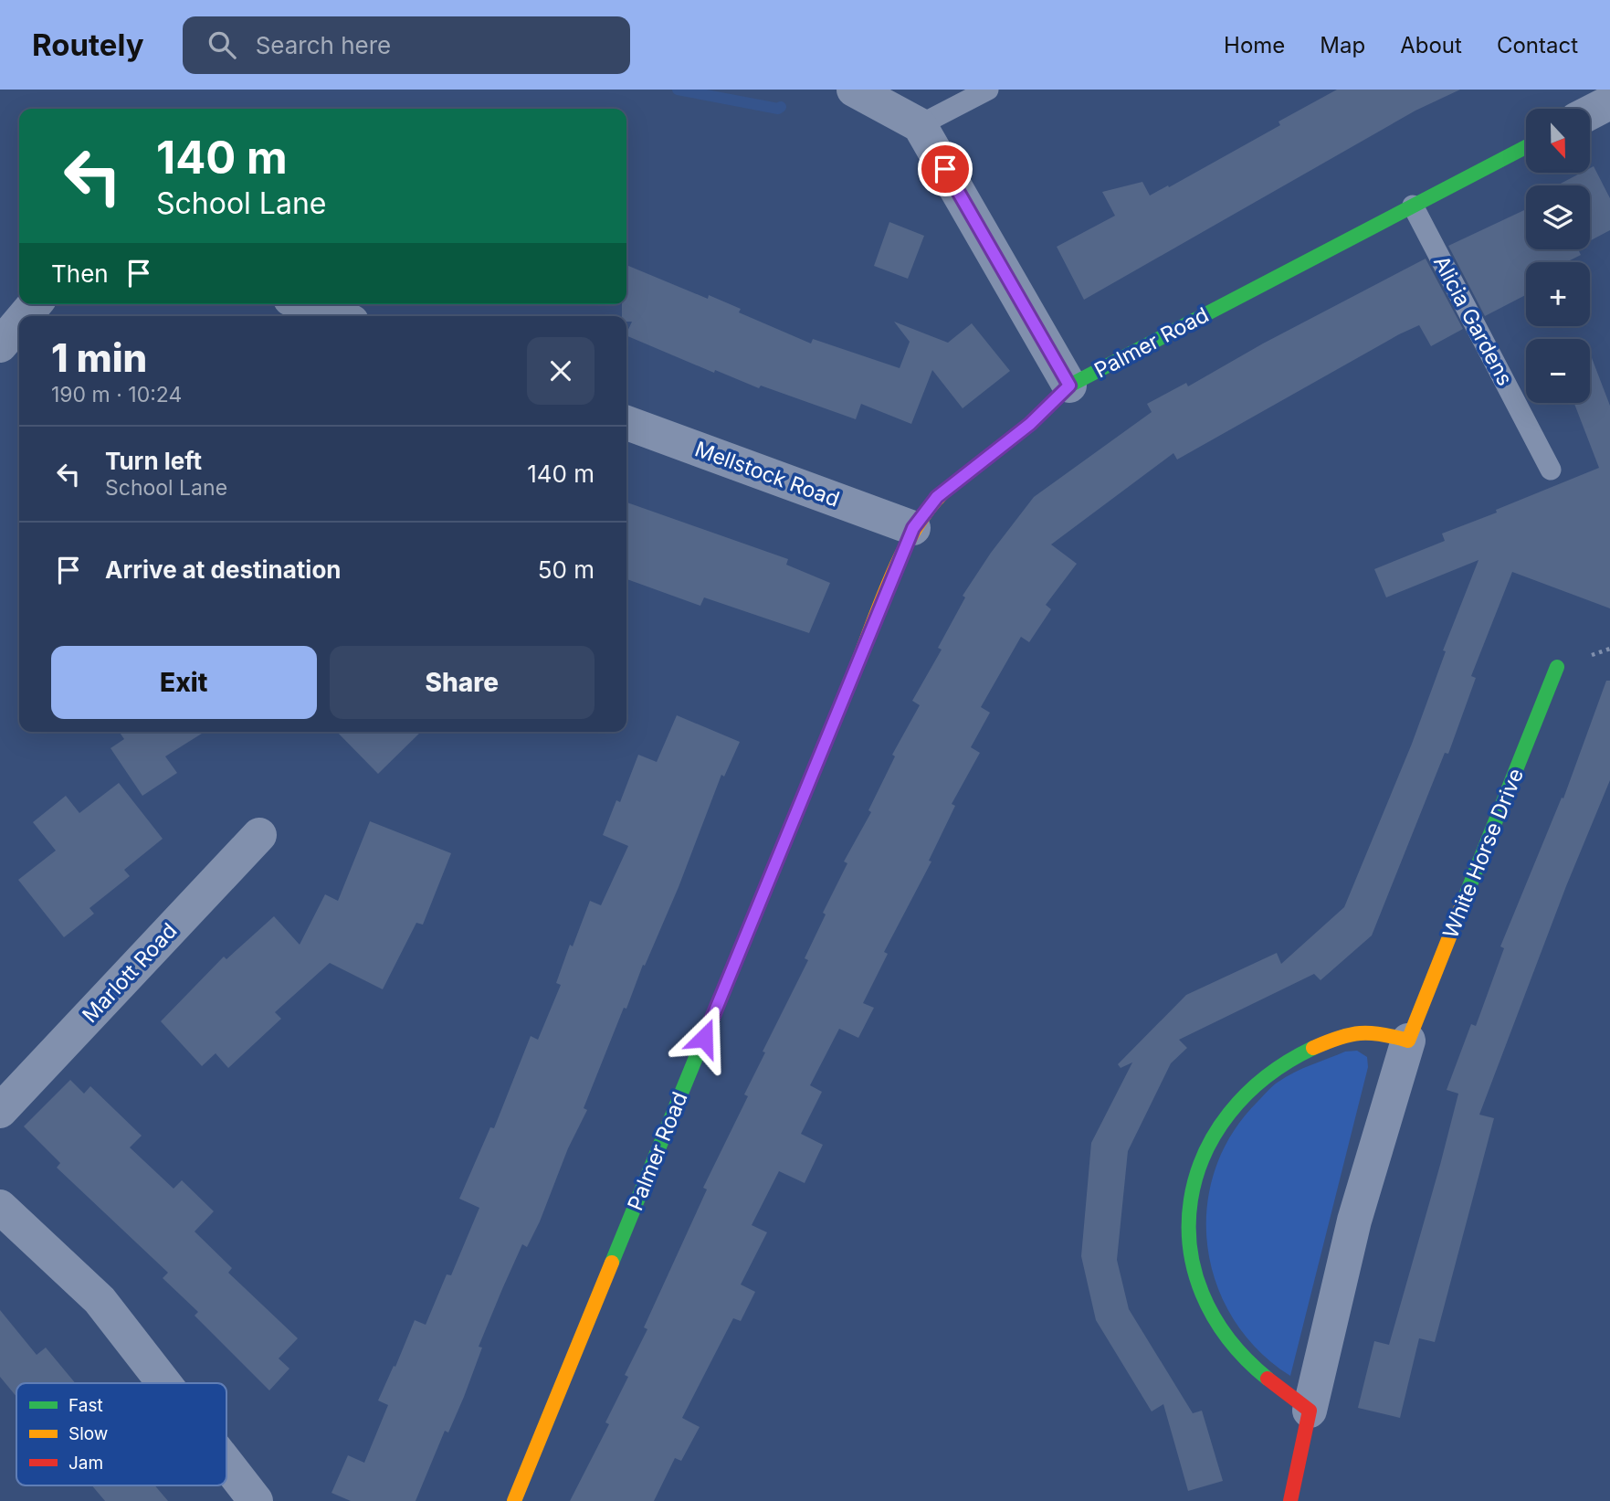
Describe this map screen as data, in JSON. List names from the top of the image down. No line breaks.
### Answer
{"streets":{"street":["Palmer Road","Mellstock Road","White Horse Drive","Marlott Road"],"lane":["Alicia Gardens"]},"crossings":[["Alicia Gardens","Palmer Road"],["Palmer Road","Mellstock Road"]],"legend":["Fast","Slow","Jam"],"north":"bottom","page":{"header":"Routely","search":"Search here","nav":["Home","Map","About","Contact"],"map_buttons":["+","−"],"turn":["140 m","School Lane"],"then":"Then","heading":["1 min","190 m · 10:24"],"list":[{"name":"Turn left","note":"School Lane","value":"140 m"},{"name":"Arrive at destination","value":"50 m"}],"buttons":["Exit","Share"]}}
